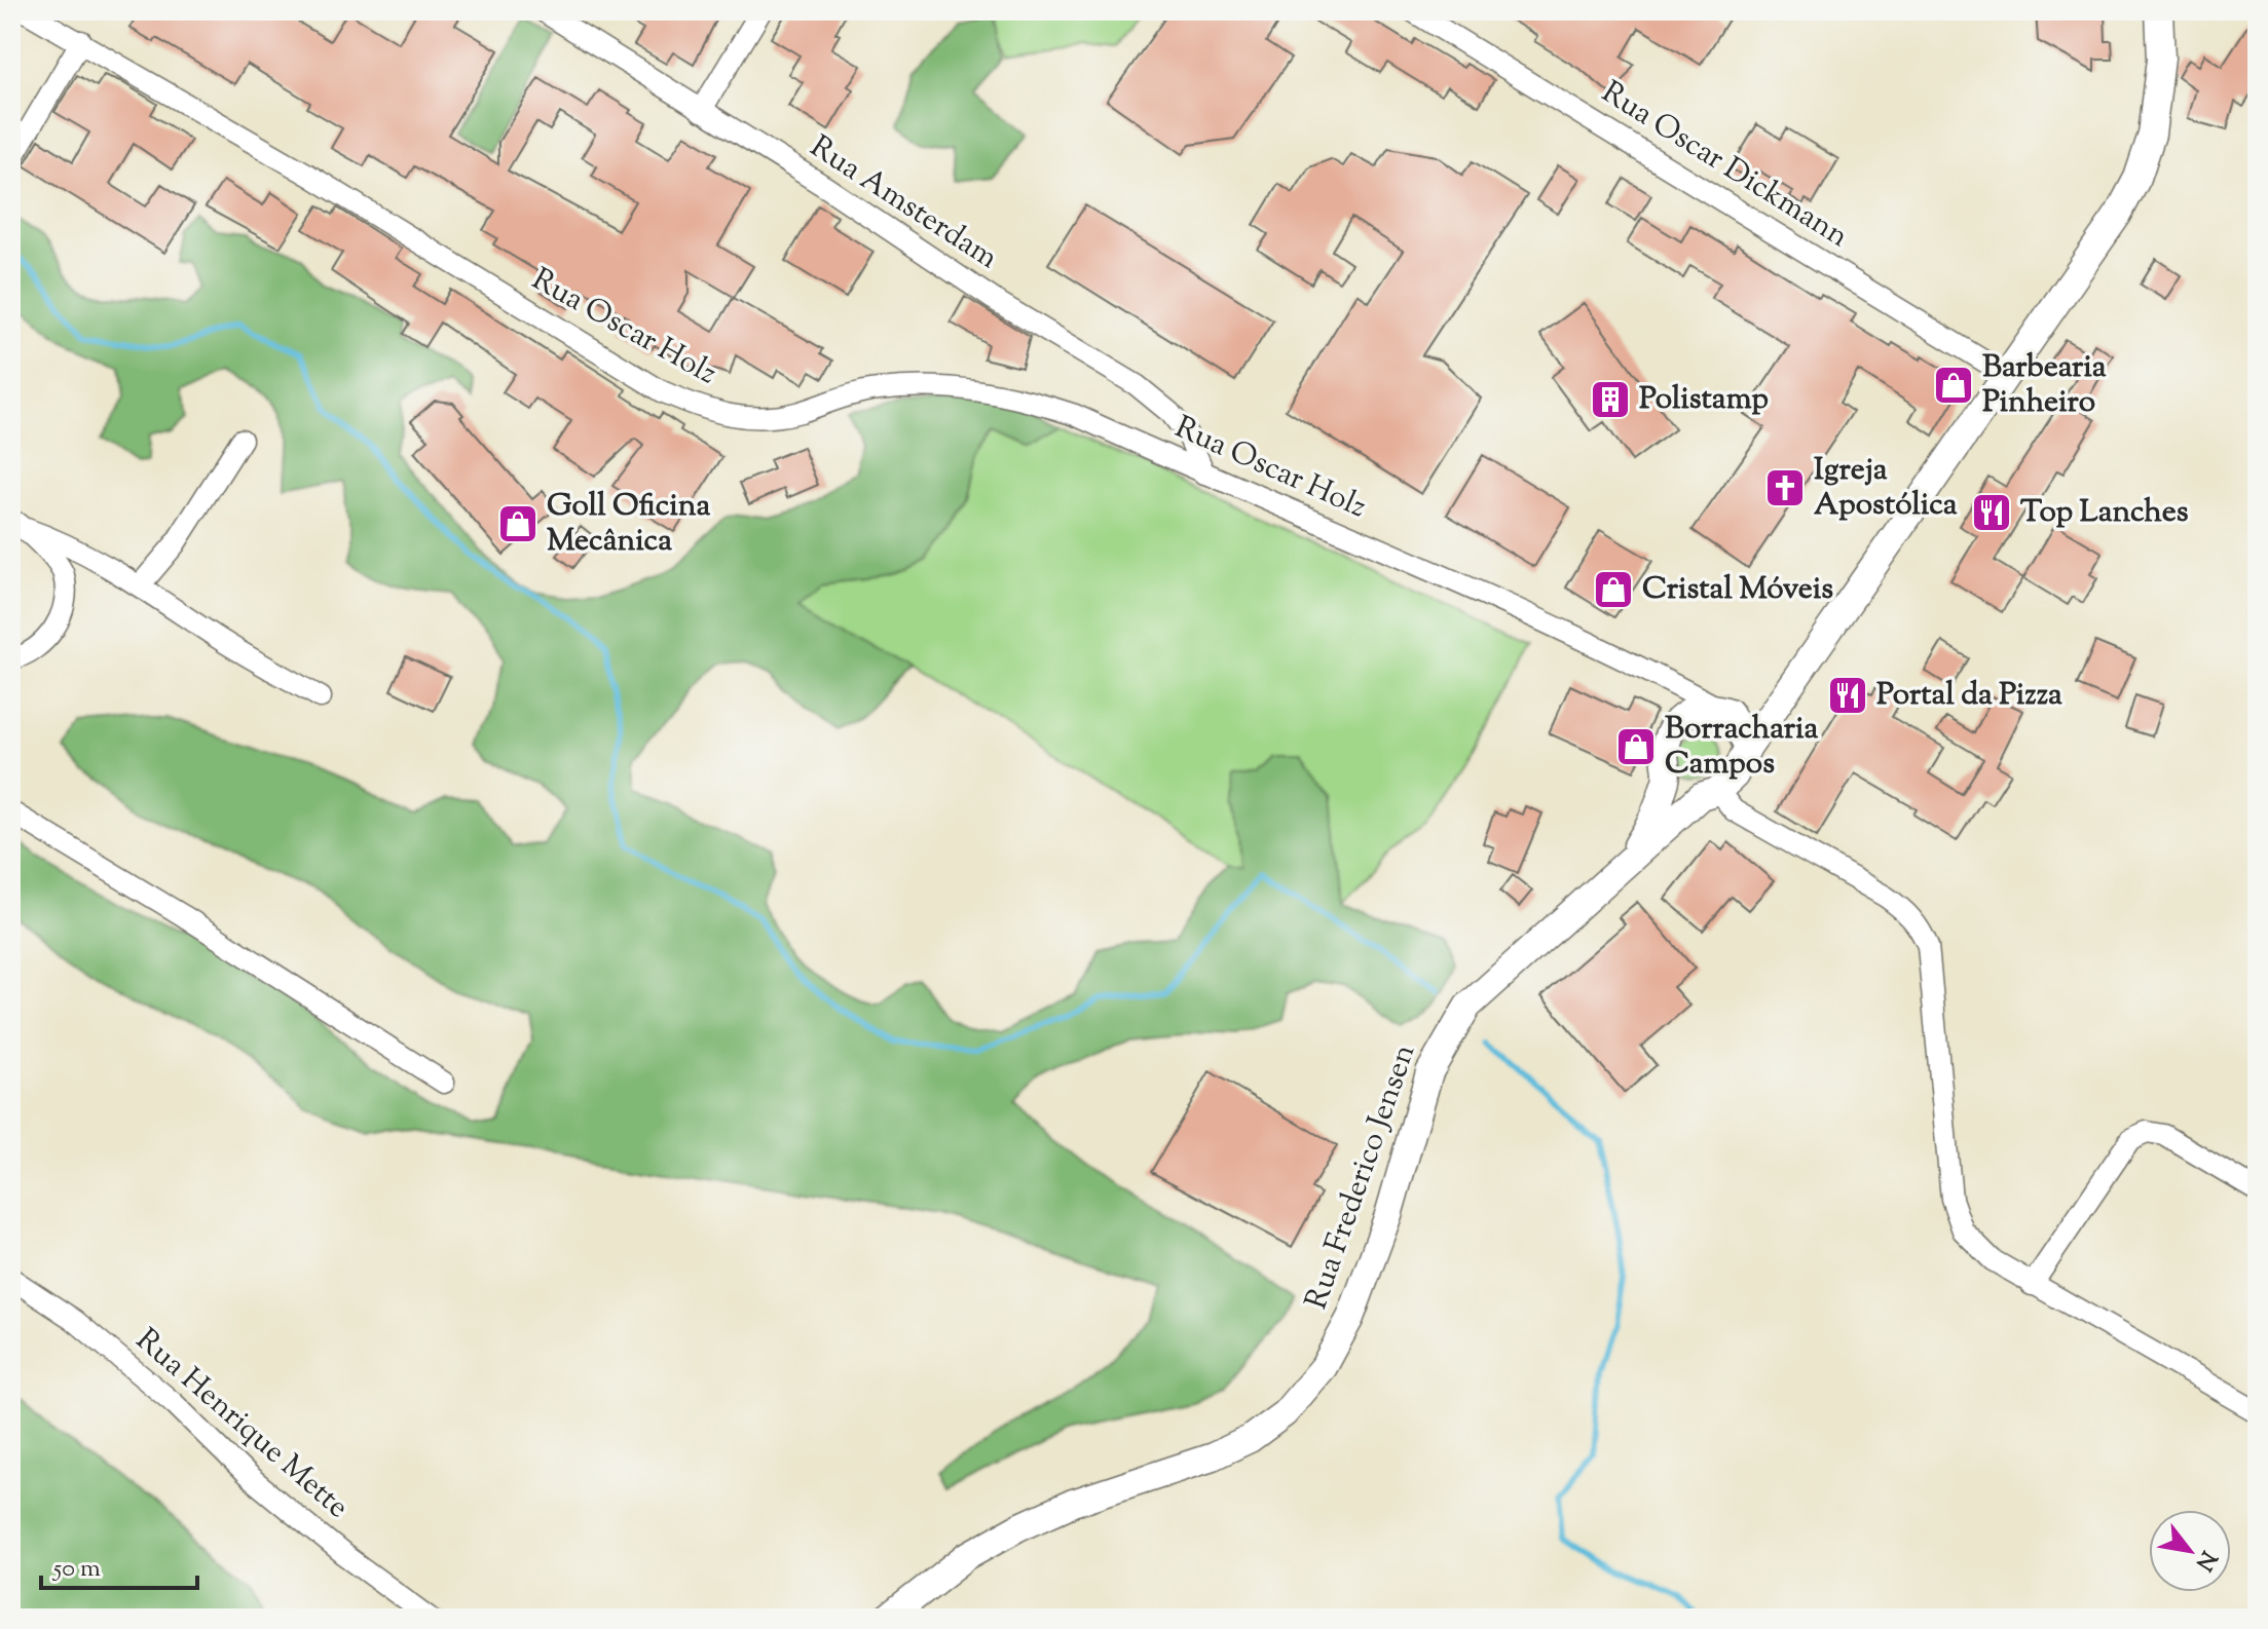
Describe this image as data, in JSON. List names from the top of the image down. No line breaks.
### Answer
{"streets":{"main road":["Rua Frederico Jensen"],"street":["Rua Oscar Dickmann","Rua Amsterdam","Rua Oscar Holz","Rua Henrique Mette"]},"crossings":[["Rua Oscar Dickmann","Rua Frederico Jensen"],["Rua Amsterdam","Rua Oscar Holz"],["Rua Oscar Holz","Rua Frederico Jensen"]],"places":{"shop":["Barbearia Pinheiro","Goll Oficina Mecânica","Cristal Móveis","Borracharia Campos"],"building":["Polistamp"],"church":["Igreja Apostólica"],"restaurant":["Top Lanches","Portal da Pizza"]},"scale_bar":"50 m","north":"bottom right"}
